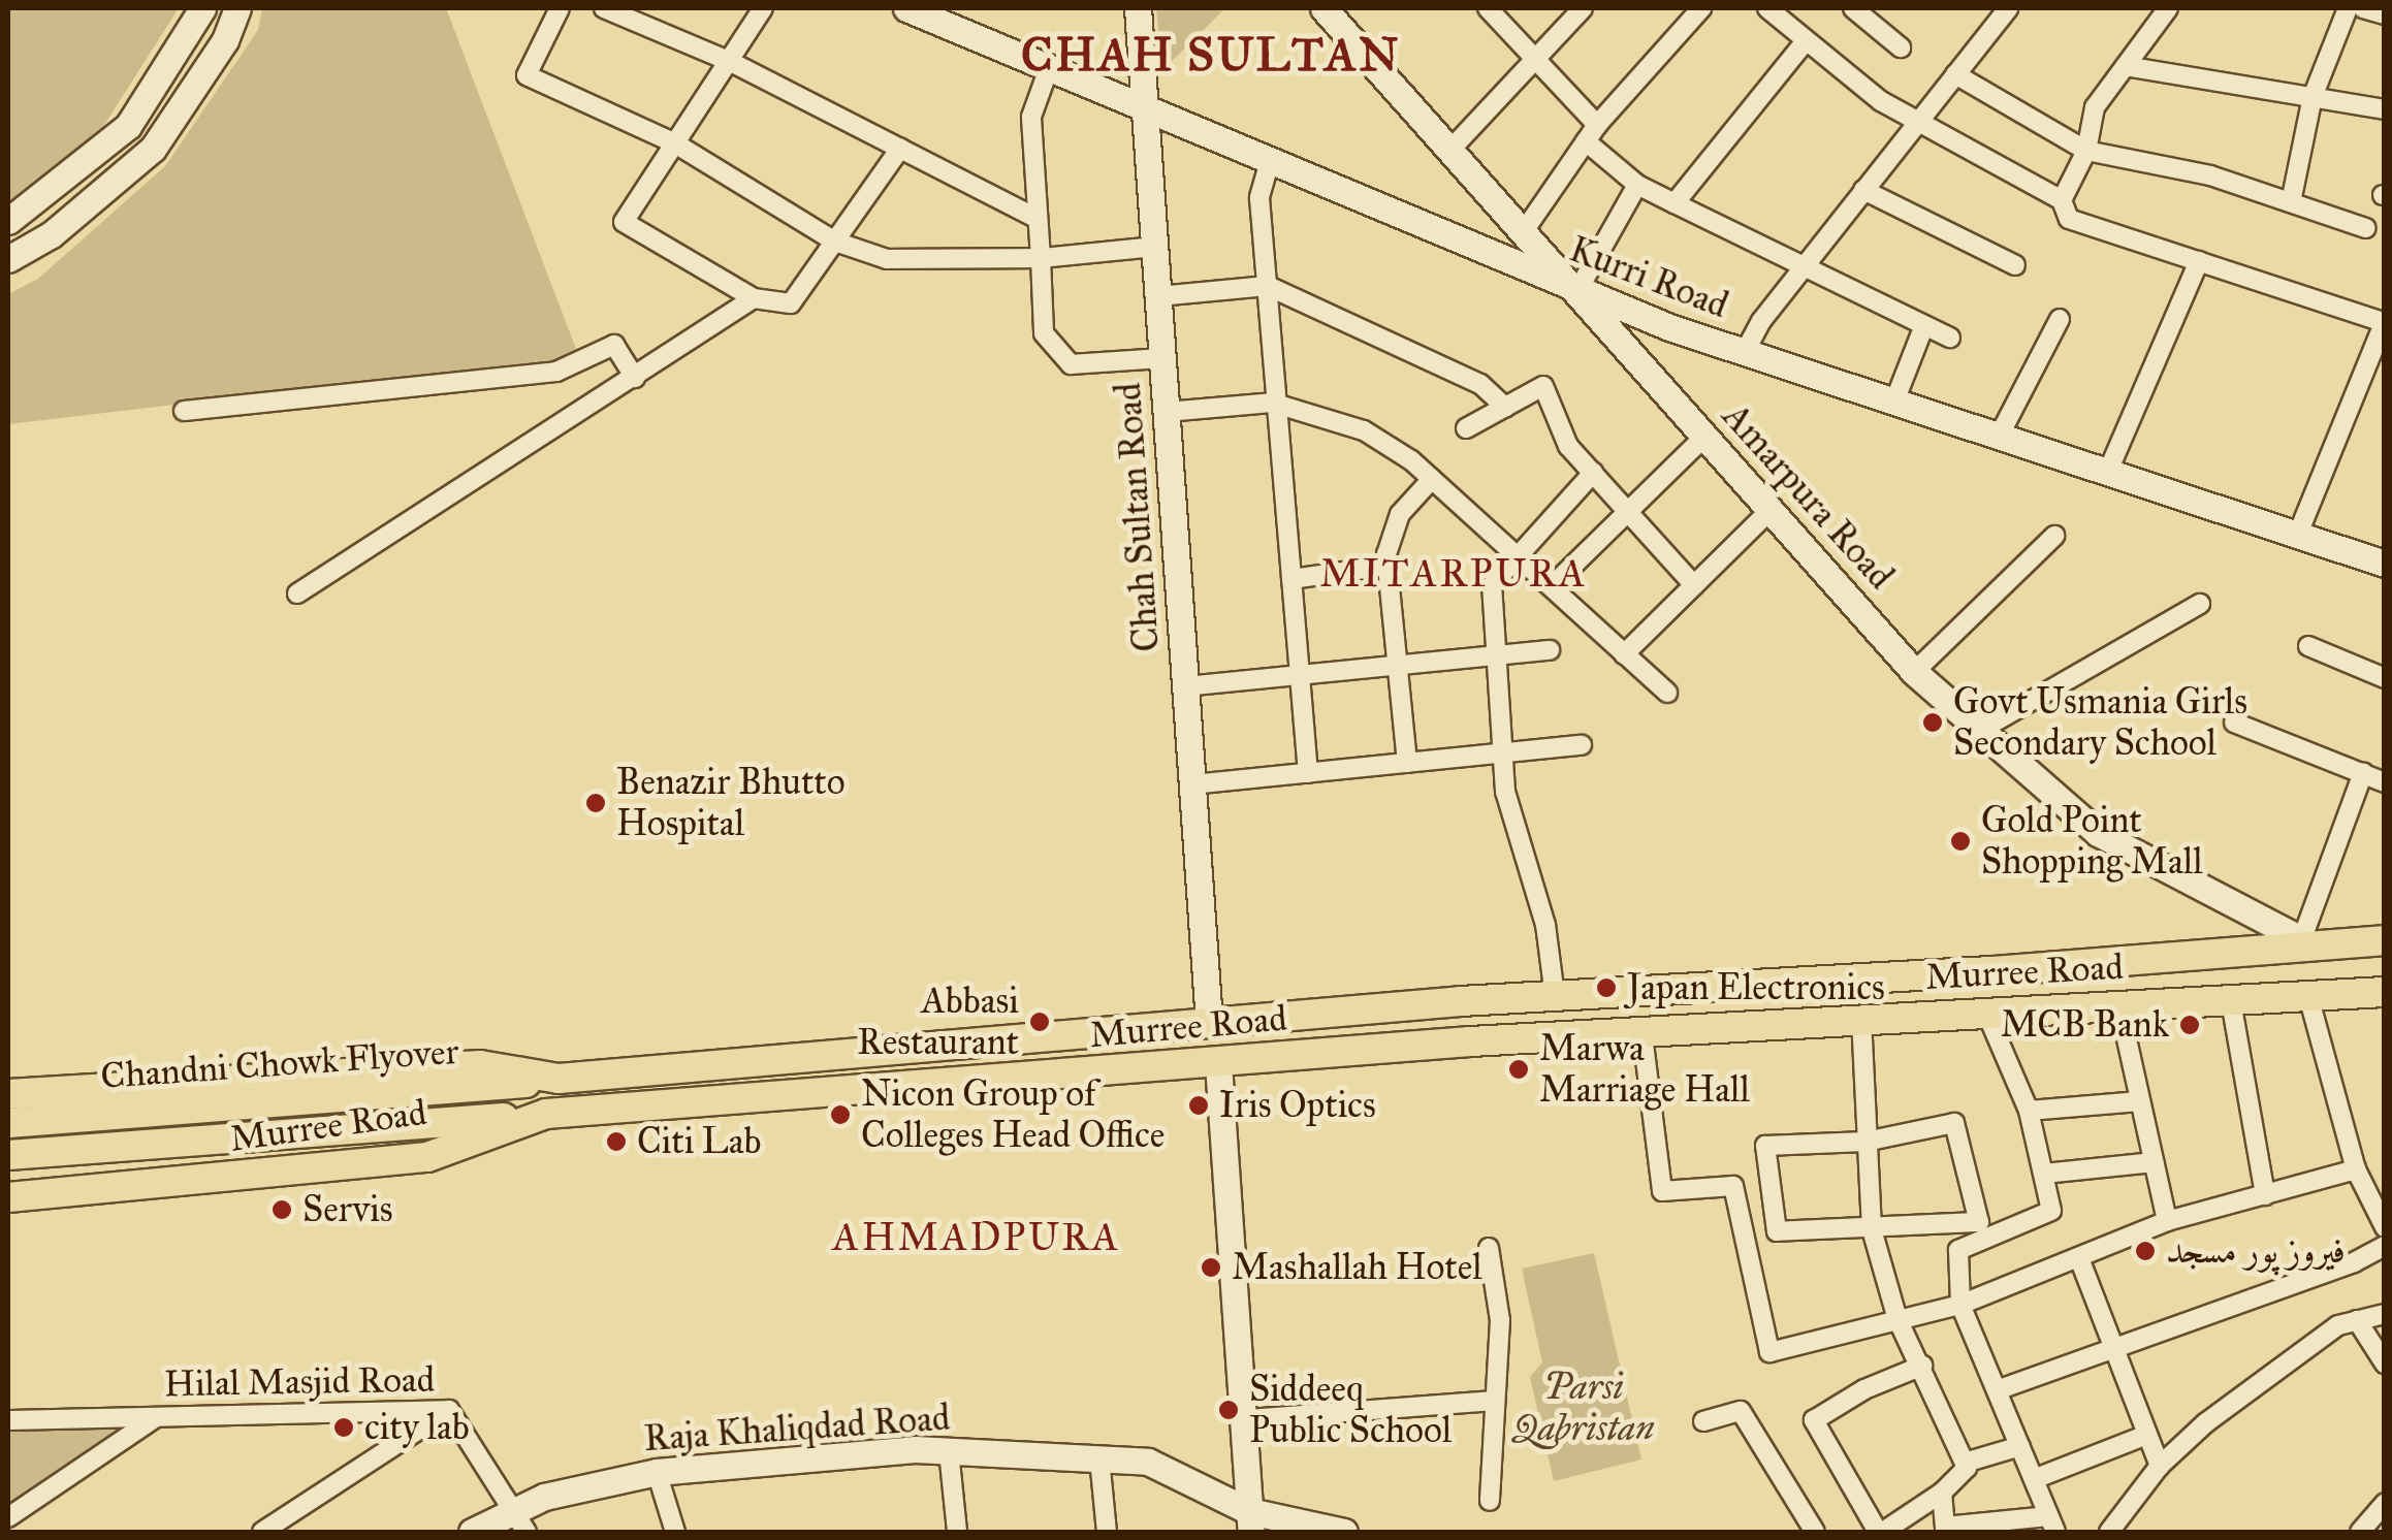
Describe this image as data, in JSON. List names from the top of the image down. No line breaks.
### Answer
{"streets":{"main road":["Murree Road","Chandni Chowk Flyover"],"street":["Kurri Road","Amarpura Road","Chah Sultan Road","Hilal Masjid Road","Raja Khaliqdad Road"]},"crossings":[["Kurri Road","Amarpura Road"],["Kurri Road","Chah Sultan Road"],["Amarpura Road","Murree Road"],["Chah Sultan Road","Murree Road"],["Murree Road","Chandni Chowk Flyover"],["Hilal Masjid Road","Raja Khaliqdad Road"]],"districts":["CHAH SULTAN","MITARPURA","AHMADPURA"],"parks":["Parsi Qabristan"],"places":["Govt Usmania Girls Secondary School","Benazir Bhutto Hospital","Gold Point Shopping Mall","Japan Electronics","Abbasi Restaurant","MCB Bank","Marwa Marriage Hall","Iris Optics","Nicon Group of Colleges Head Office","Citi Lab","Servis","فیروز پور مسجد","Mashallah Hotel","Siddeeq Public School","city lab"]}
